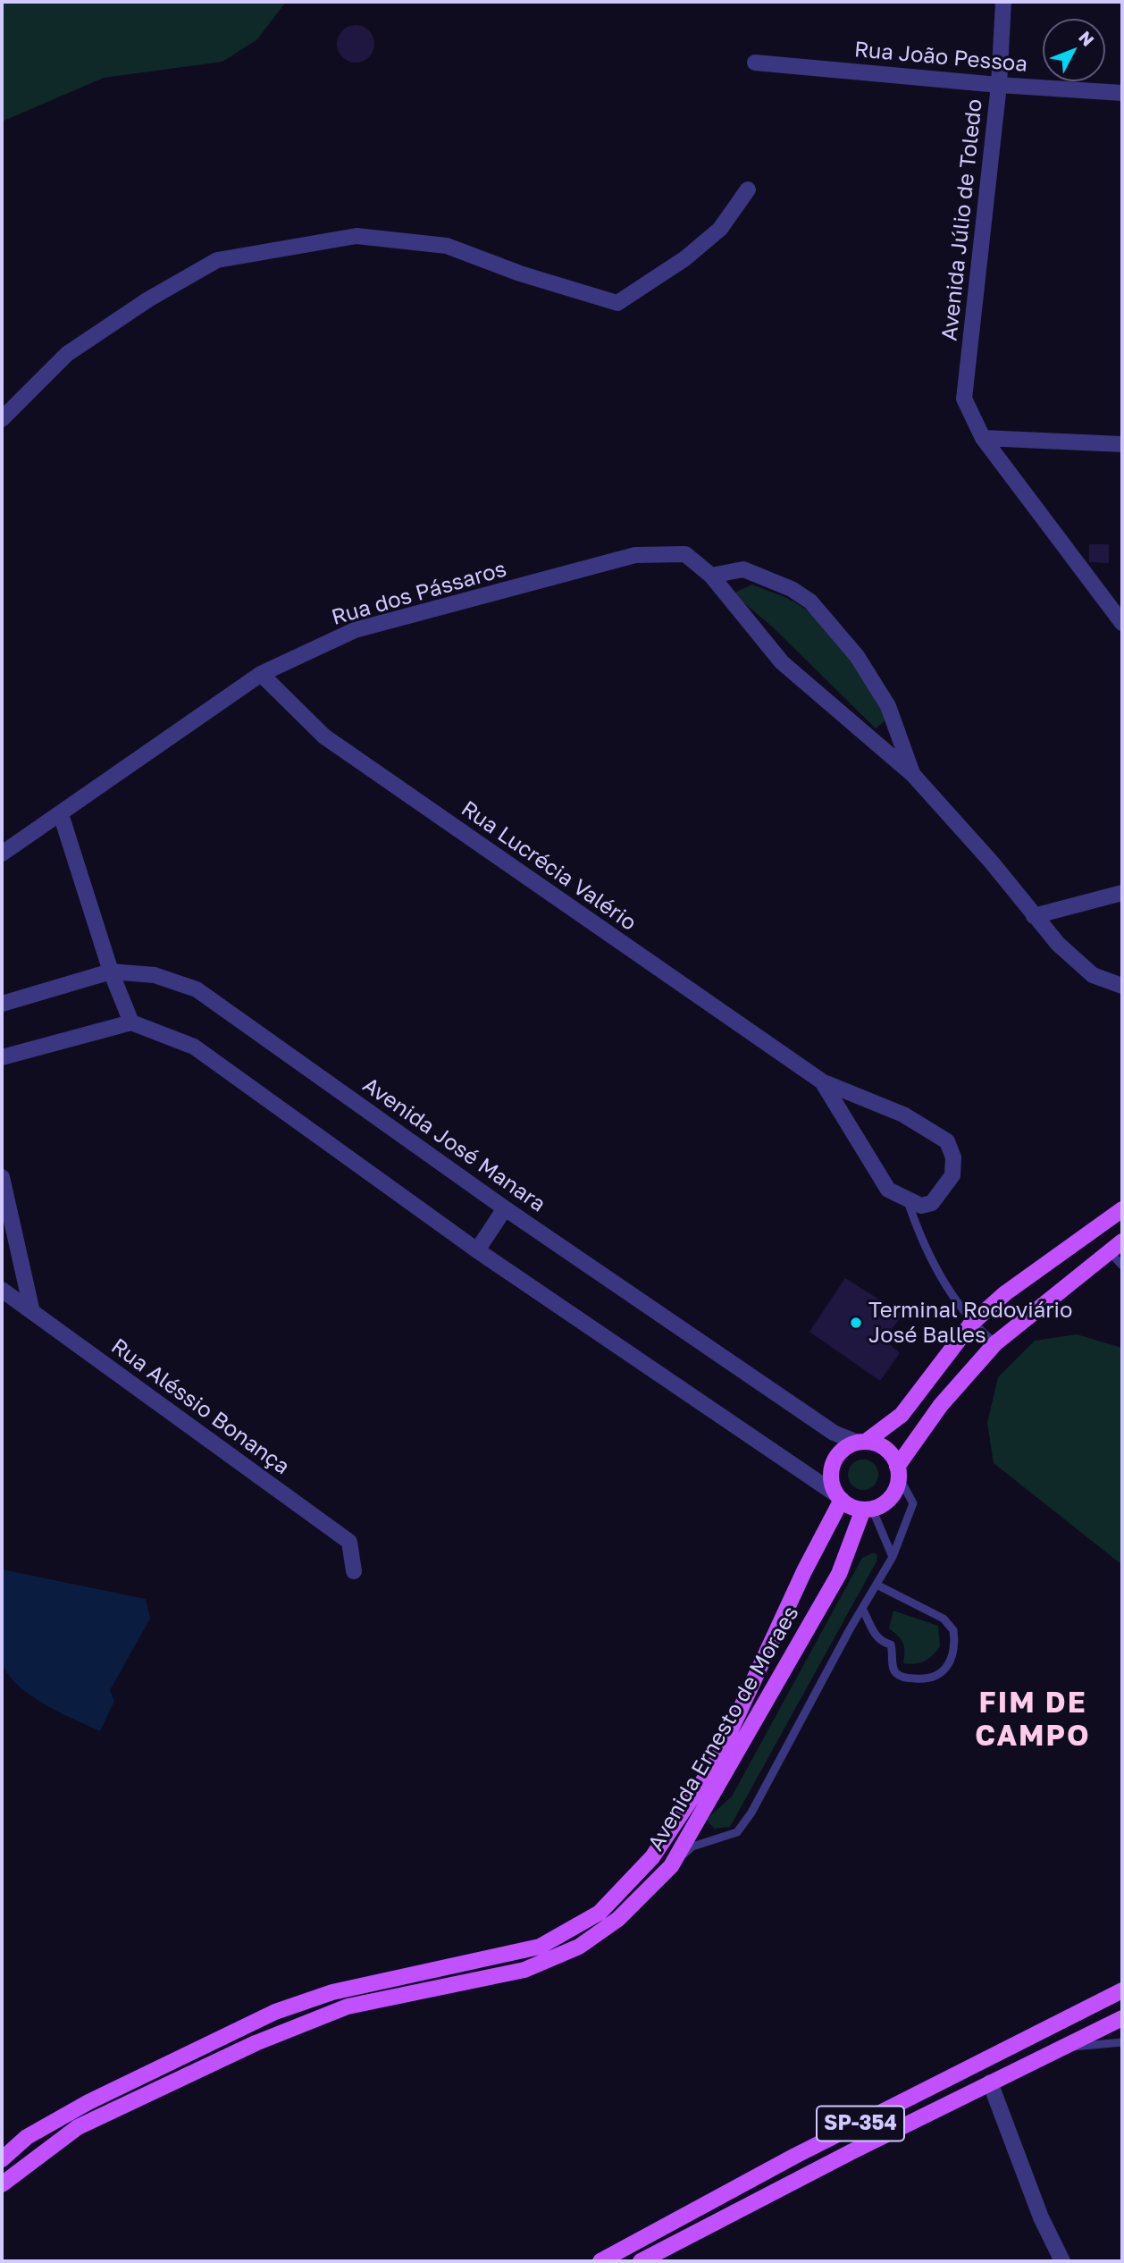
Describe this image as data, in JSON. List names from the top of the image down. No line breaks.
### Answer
{"streets":{"main road":["Avenida Ernesto de Moraes","SP-354"],"street":["Rua João Pessoa","Avenida Júlio de Toledo","Rua dos Pássaros","Rua Lucrécia Valério","Avenida José Manara","Rua Aléssio Bonança"]},"crossings":[["Rua João Pessoa","Avenida Júlio de Toledo"],["Rua dos Pássaros","Rua Lucrécia Valério"],["Avenida José Manara","Avenida Ernesto de Moraes"]],"districts":["FIM DE CAMPO"],"places":["Terminal Rodoviário José Balles"],"north":"top right"}
